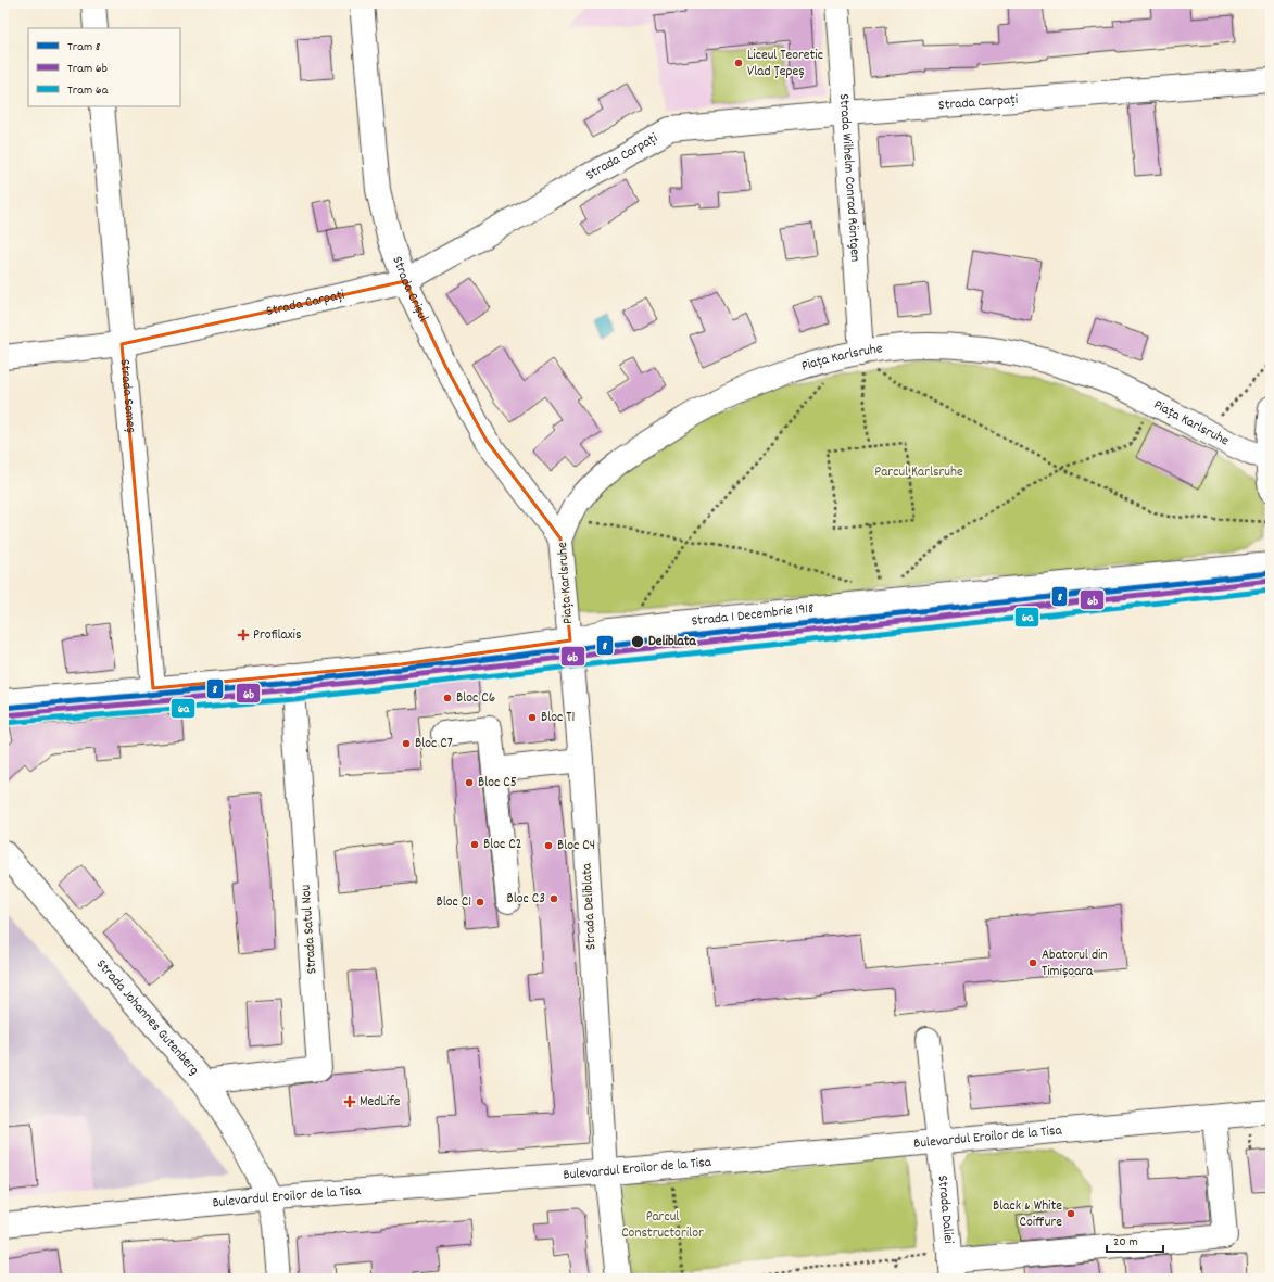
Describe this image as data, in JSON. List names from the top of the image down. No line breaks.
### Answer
{"streets":{"street":["Strada Carpați","Strada Wilhelm Conrad Röntgen","Strada Crișul","Piața Karlsruhe","Strada Someș","Strada 1 Decembrie 1918","Strada Deliblata","Strada Satul Nou","Strada Johannes Gutenberg","Bulevardul Eroilor de la Tisa","Strada Daliei"]},"crossings":[["Strada Carpați","Strada Wilhelm Conrad Röntgen"],["Strada Carpați","Strada Crișul"],["Strada Carpați","Strada Someș"],["Strada Wilhelm Conrad Röntgen","Piața Karlsruhe"],["Strada Crișul","Piața Karlsruhe"],["Piața Karlsruhe","Strada 1 Decembrie 1918"],["Piața Karlsruhe","Strada Deliblata"],["Strada Someș","Strada 1 Decembrie 1918"],["Strada 1 Decembrie 1918","Strada Deliblata"],["Strada 1 Decembrie 1918","Strada Satul Nou"],["Strada Deliblata","Bulevardul Eroilor de la Tisa"],["Strada Satul Nou","Strada Johannes Gutenberg"],["Strada Johannes Gutenberg","Bulevardul Eroilor de la Tisa"],["Bulevardul Eroilor de la Tisa","Strada Daliei"]],"parks":["Parcul Karlsruhe","Parcul Constructorilor"],"places":{"other":["Liceul Teoretic Vlad Țepeș","Deliblata","Bloc C6","Bloc T1","Bloc C7","Bloc C5","Bloc C2","Bloc C4","Bloc C3","Bloc C1","Abatorul din Timișoara","Black & White Coiffure"],"health":["Profilaxis","MedLife"]},"lines":["tram line 8","tram line 6b","tram line 6a"],"legend":["Tram 8","Tram 6b","Tram 6a"],"scale_bar":"20 m"}
